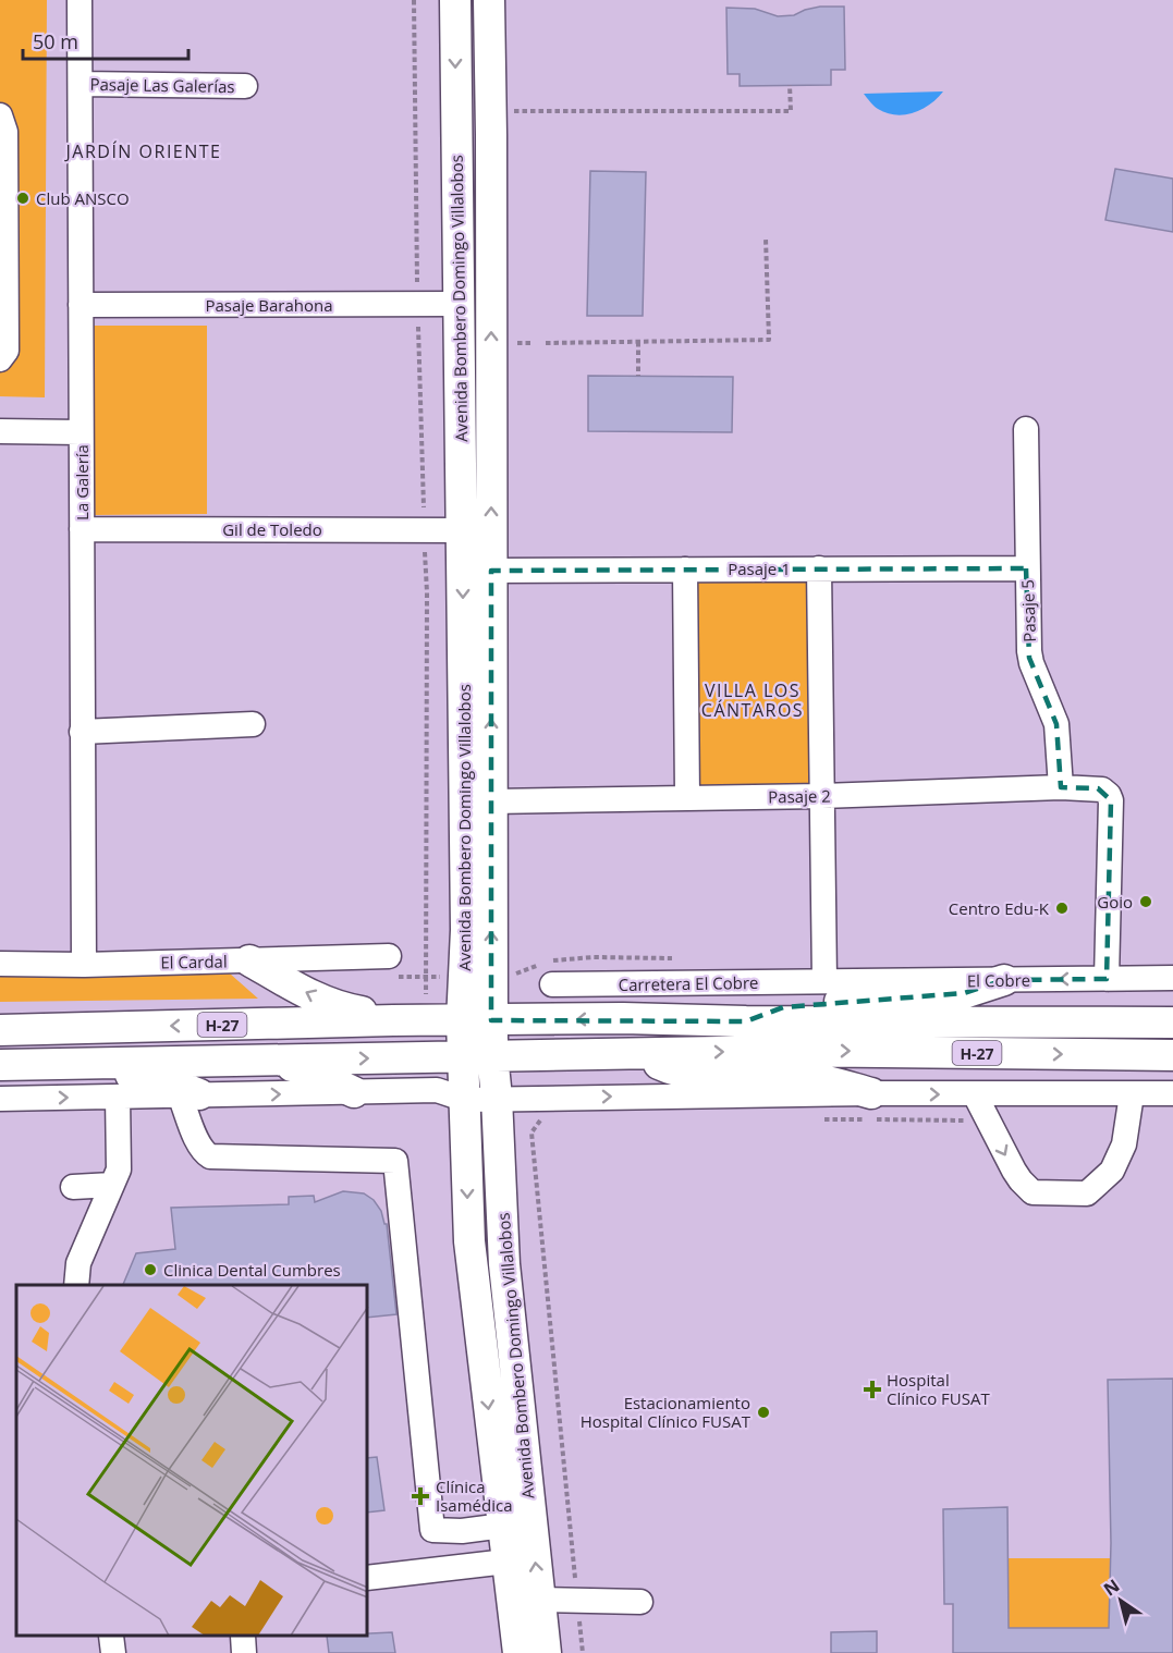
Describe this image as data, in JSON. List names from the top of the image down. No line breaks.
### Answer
{"streets":{"main road":["Avenida Bombero Domingo Villalobos","H-27"],"street":["Pasaje Las Galerías","Pasaje Barahona","La Galería","Gil de Toledo","Pasaje 1","Pasaje 5","Pasaje 2","El Cardal","El Cobre","Carretera El Cobre"]},"crossings":[["Pasaje Las Galerías","La Galería"],["Avenida Bombero Domingo Villalobos","Pasaje Barahona"],["Avenida Bombero Domingo Villalobos","Gil de Toledo"],["Avenida Bombero Domingo Villalobos","Pasaje 1"],["Avenida Bombero Domingo Villalobos","Pasaje 2"],["Avenida Bombero Domingo Villalobos","H-27"],["Pasaje Barahona","La Galería"],["La Galería","Gil de Toledo"],["La Galería","El Cardal"],["Pasaje 1","Pasaje 5"],["Pasaje 5","Pasaje 2"],["Pasaje 2","El Cobre"],["El Cobre","Carretera El Cobre"]],"districts":["JARDÍN ORIENTE","VILLA LOS CÁNTAROS"],"places":{"other":["Club ANSCO","Goio","Centro Edu-K","Clinica Dental Cumbres","Estacionamiento Hospital Clínico FUSAT"],"health":["Hospital Clínico FUSAT","Clínica Isamédica"]},"scale_bar":"50 m","north":"top left"}
